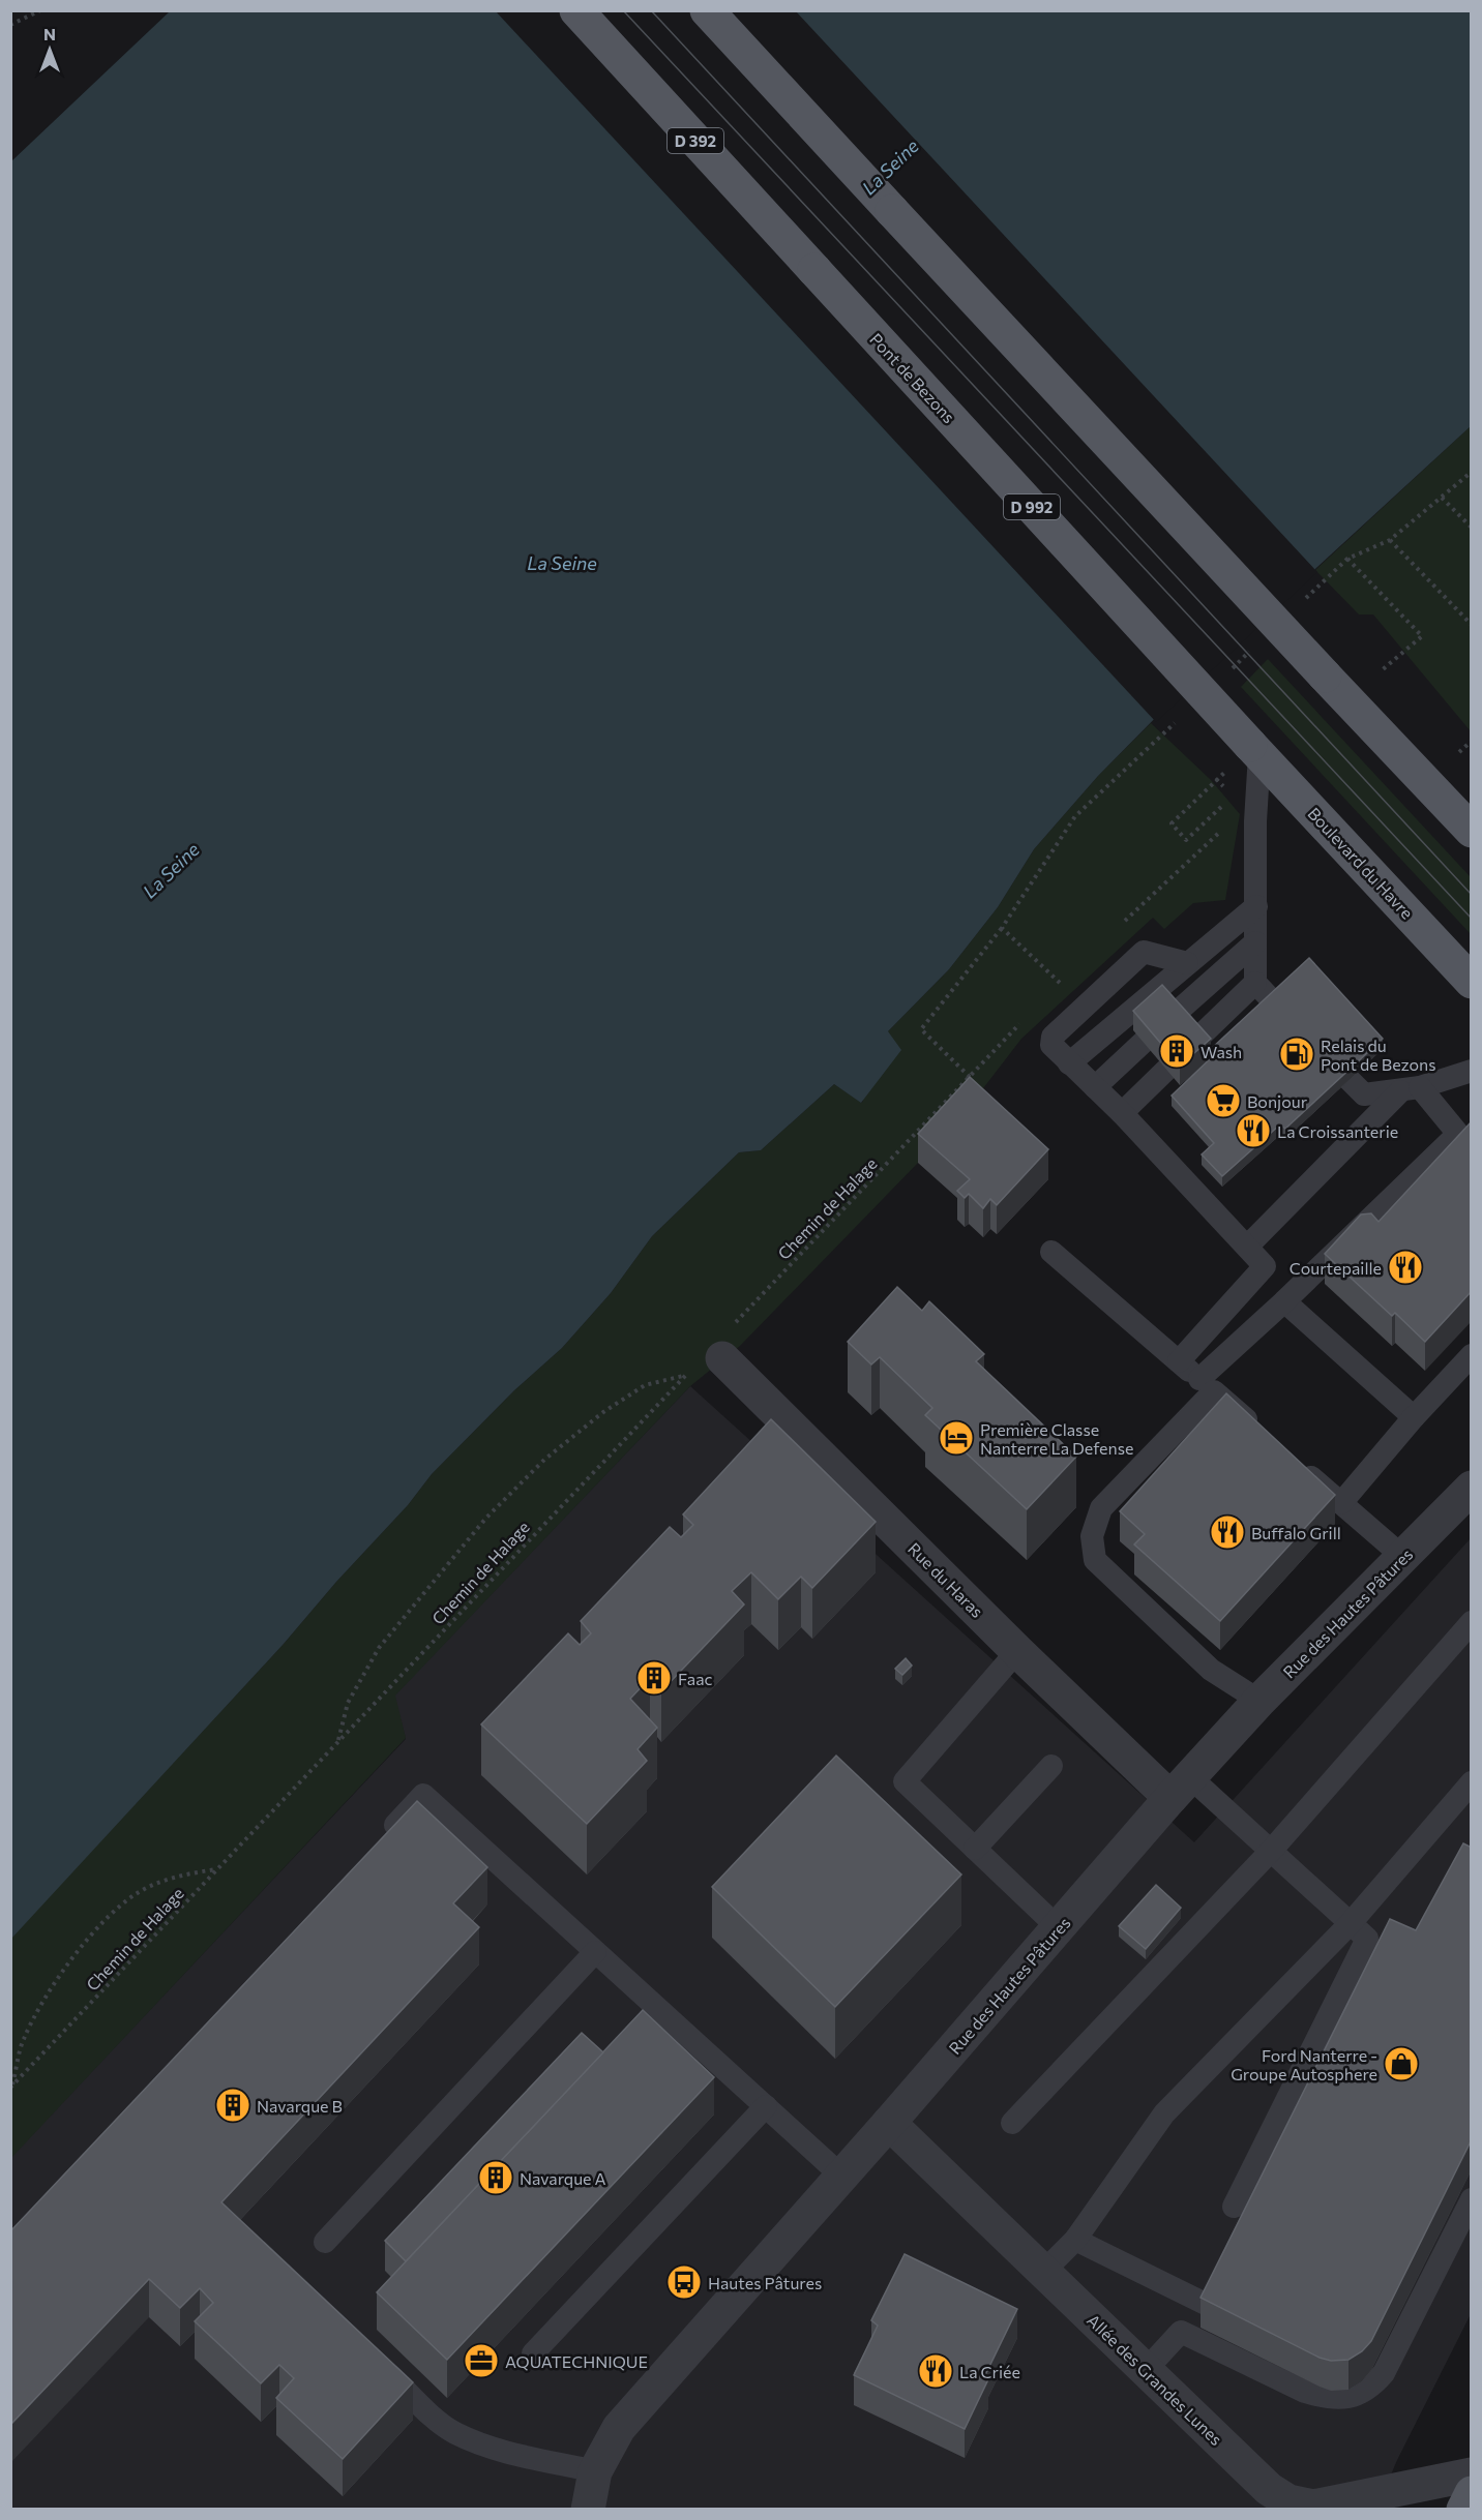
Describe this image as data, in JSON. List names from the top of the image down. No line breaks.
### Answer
{"streets":{"main road":["D 392","Pont de Bezons","D 992","Boulevard du Havre"],"street":["Rue du Haras","Rue des Hautes Pâtures","Allée des Grandes Lunes"],"path":["Chemin de Halage"]},"crossings":[["Pont de Bezons","Boulevard du Havre"],["Chemin de Halage","Rue du Haras"],["Rue du Haras","Rue des Hautes Pâtures"],["Rue des Hautes Pâtures","Allée des Grandes Lunes"]],"water":["La Seine"],"places":{"building":["Wash","Faac","Navarque B","Navarque A"],"fuel station":["Relais du Pont de Bezons"],"supermarket":["Bonjour"],"restaurant":["La Croissanterie","Courtepaille","Buffalo Grill","La Criée"],"hotel":["Première Classe Nanterre La Defense"],"shop":["Ford Nanterre - Groupe Autosphere"],"bus stop":["Hautes Pâtures"],"office":["AQUATECHNIQUE"]},"north":"top"}
